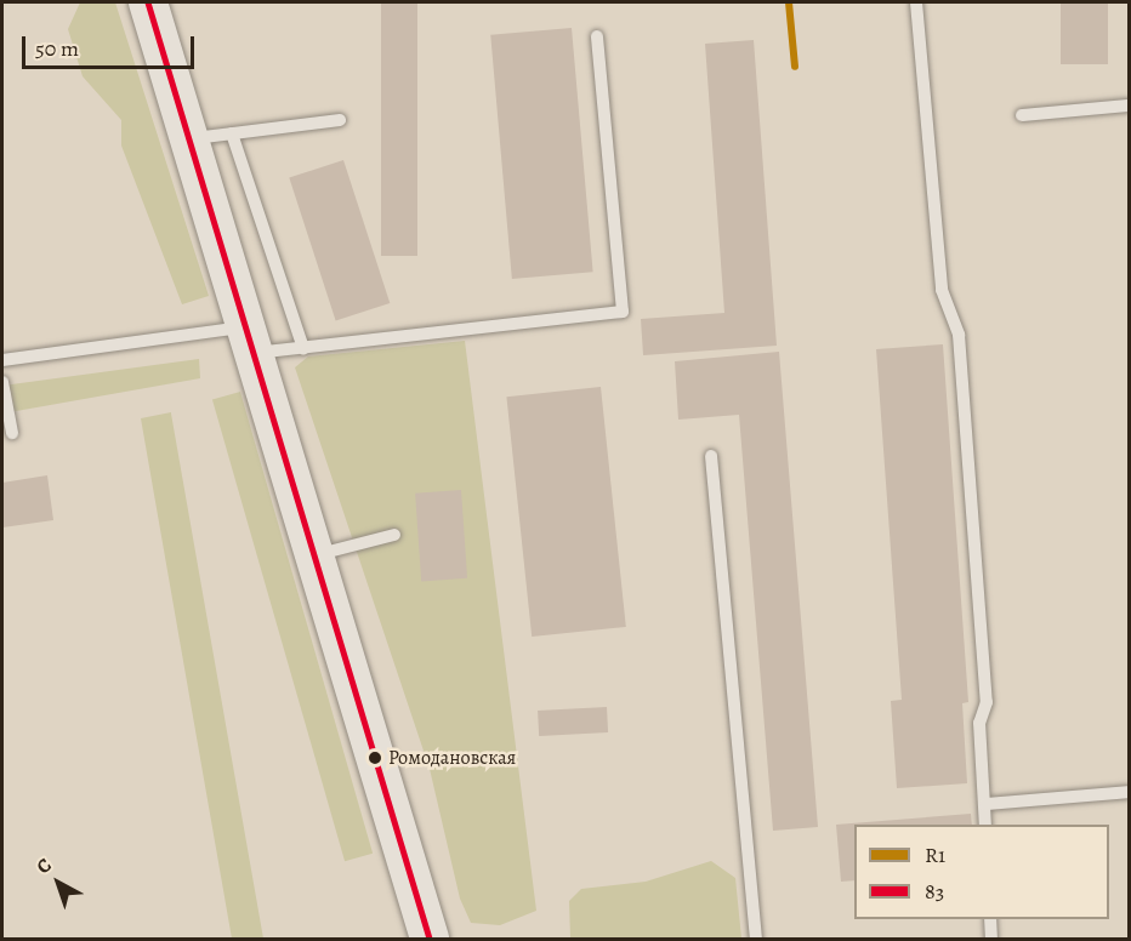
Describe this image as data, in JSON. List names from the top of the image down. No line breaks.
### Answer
{"places":["Ромодановская"],"lines":["transit line R1","transit line 83"],"legend":["R1","83"],"scale_bar":"50 m","north":"top left"}
